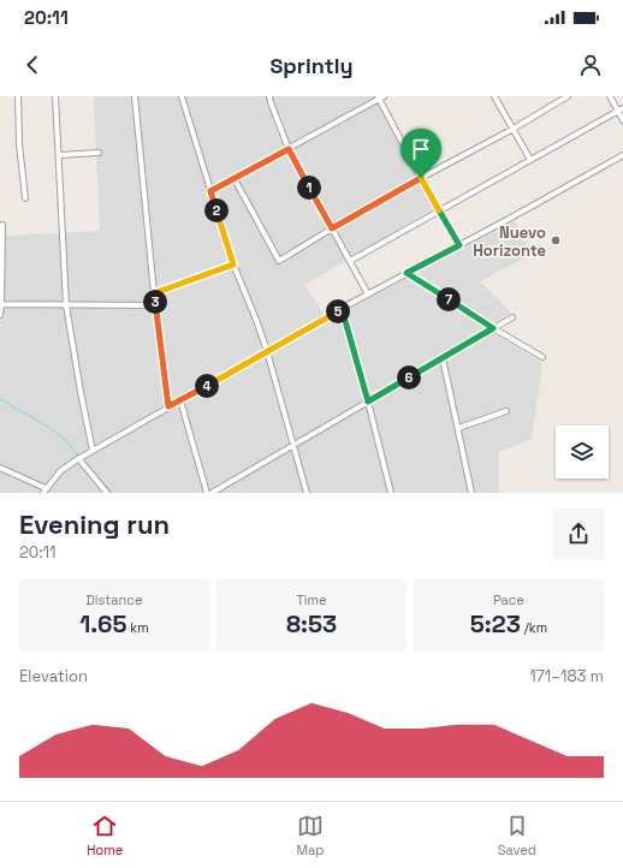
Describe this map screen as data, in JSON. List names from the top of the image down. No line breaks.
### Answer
{"places":["Nuevo Horizonte"],"page":{"status":"20:11","header":"Sprintly","pins":["1","2","7","3","5","6","4"],"heading":["Evening run","20:11"],"stats":[["Distance","1.65 km"],["Time","8:53"],["Pace","5:23 /km"]],"chart":["Elevation","171–183 m"],"tabs":["Home","Map","Saved"]}}
